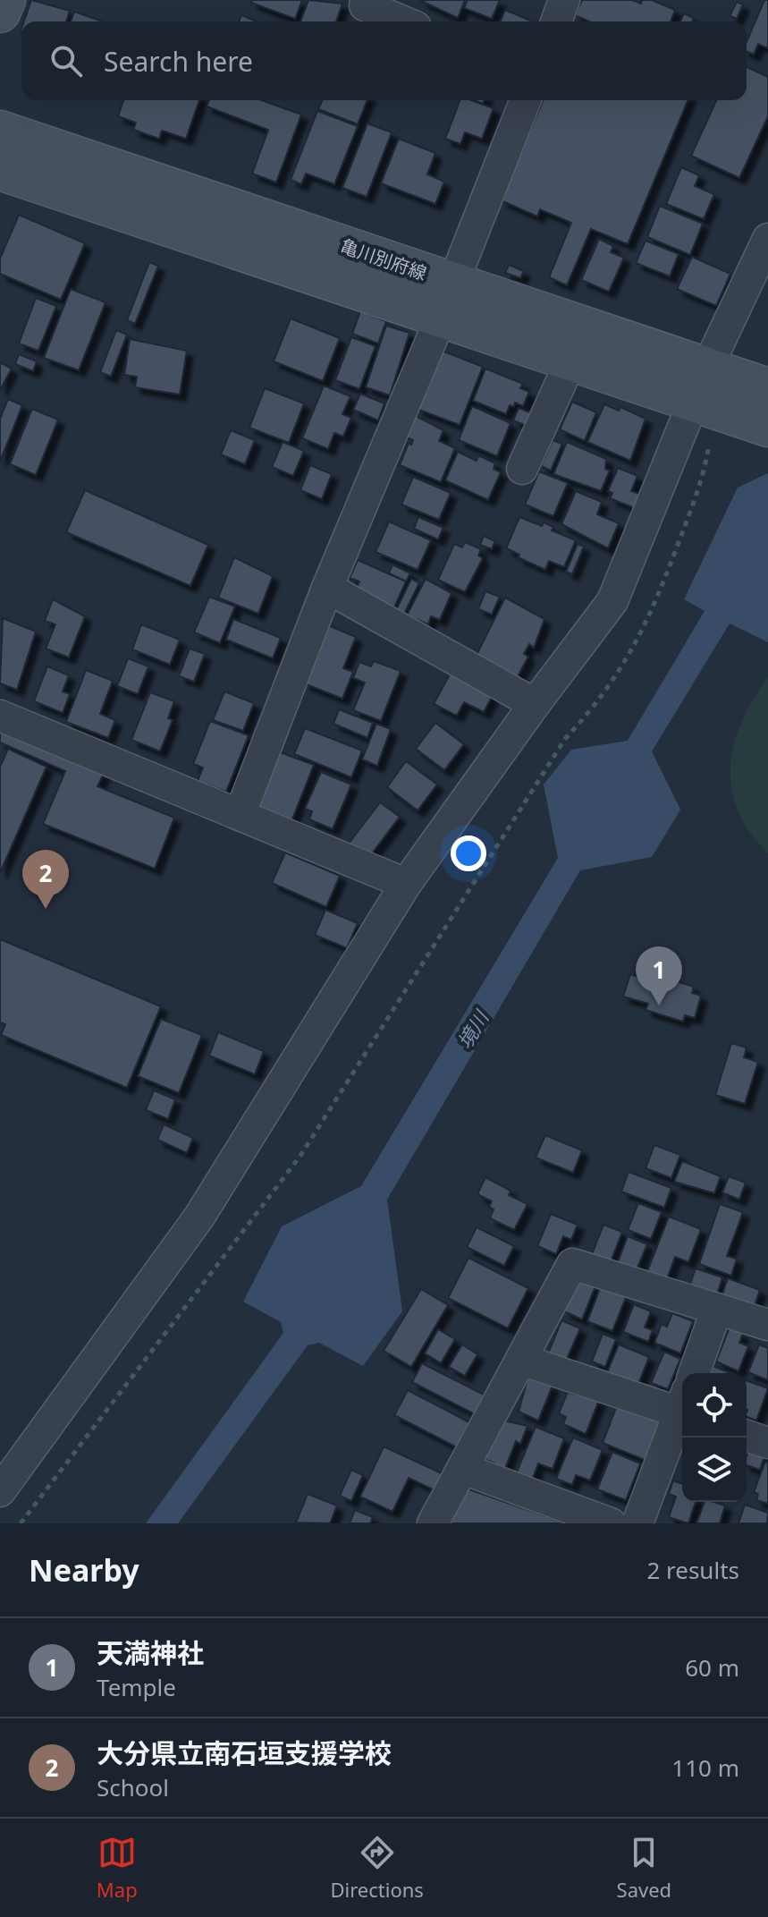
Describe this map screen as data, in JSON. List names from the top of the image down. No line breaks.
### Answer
{"streets":{"main road":["亀川別府線"]},"water":["境川"],"page":{"search":"Search here","pins":["2","1"],"heading":["Nearby","2 results"],"list":[{"mark":"1","name":"天満神社","note":"Temple","value":"60 m"},{"mark":"2","name":"大分県立南石垣支援学校","note":"School","value":"110 m"}],"nav":["Map","Directions","Saved"]}}
